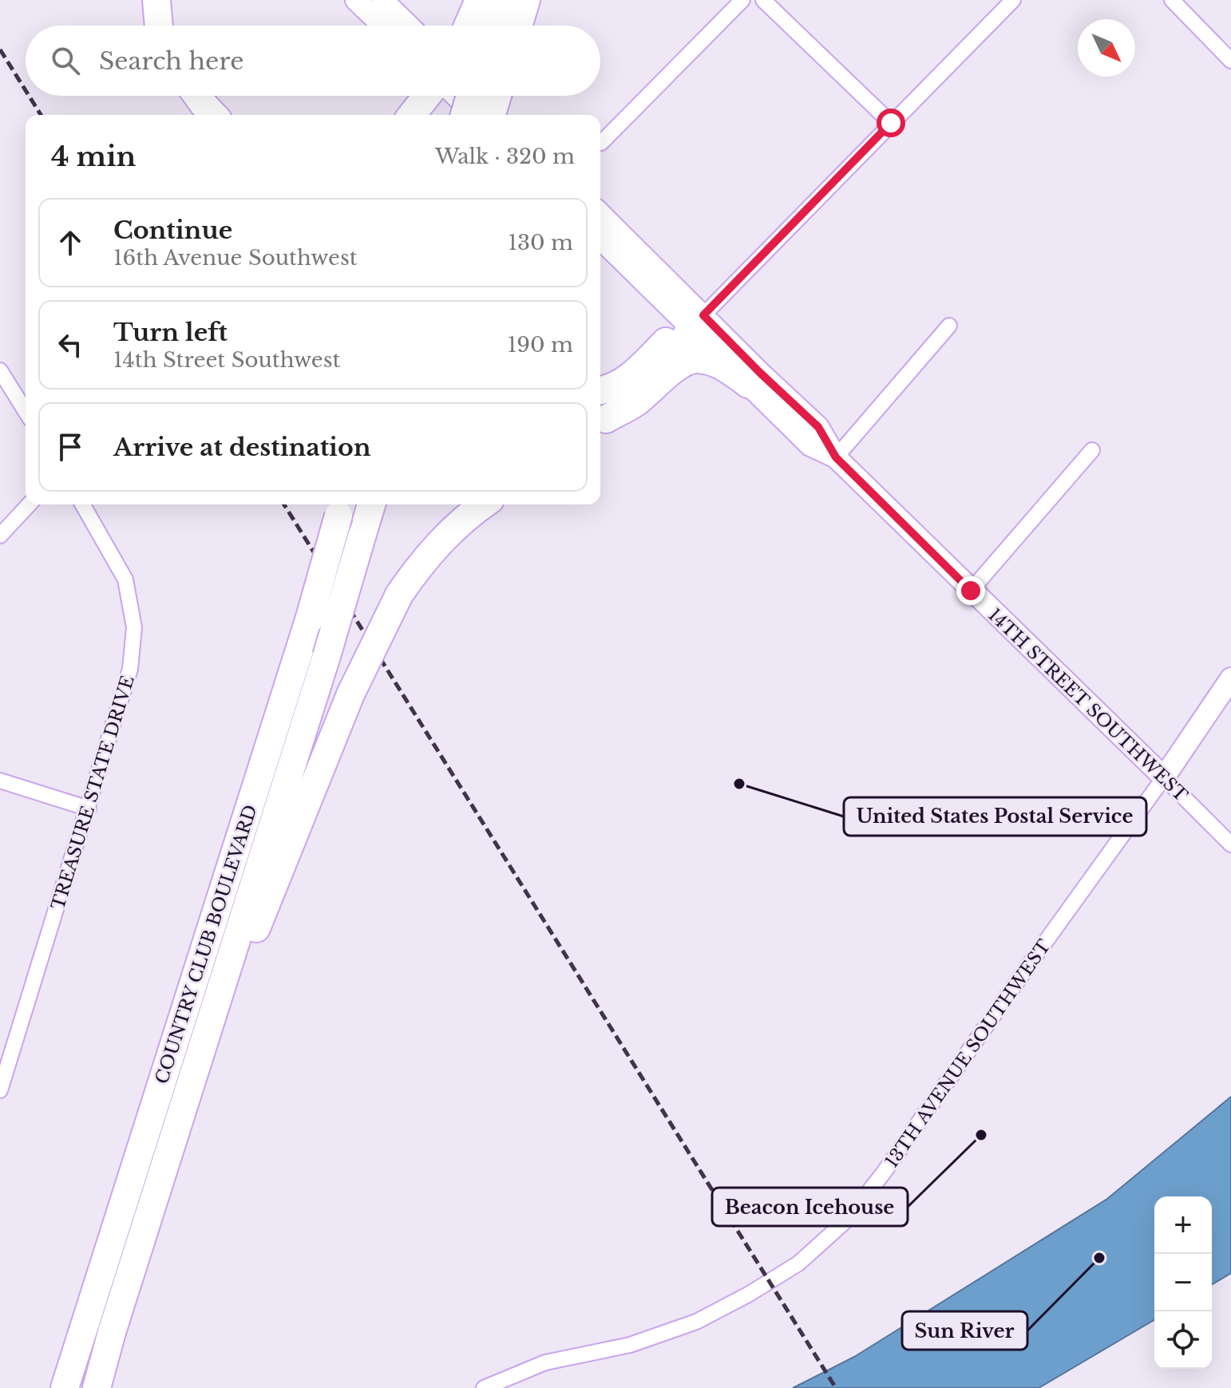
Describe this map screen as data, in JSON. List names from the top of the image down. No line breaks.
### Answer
{"streets":{"highway":["COUNTRY CLUB BOULEVARD"],"street":["14TH STREET SOUTHWEST","TREASURE STATE DRIVE","13TH AVENUE SOUTHWEST"]},"crossings":[["14TH STREET SOUTHWEST","13TH AVENUE SOUTHWEST"]],"places":["United States Postal Service","Beacon Icehouse","Sun River"],"north":"bottom right","page":{"search":"Search here","heading":["4 min","Walk · 320 m"],"list":[["Continue","16th Avenue Southwest","130 m"],["Turn left","14th Street Southwest","190 m"],"Arrive at destination"],"map_buttons":["+","−"]}}
